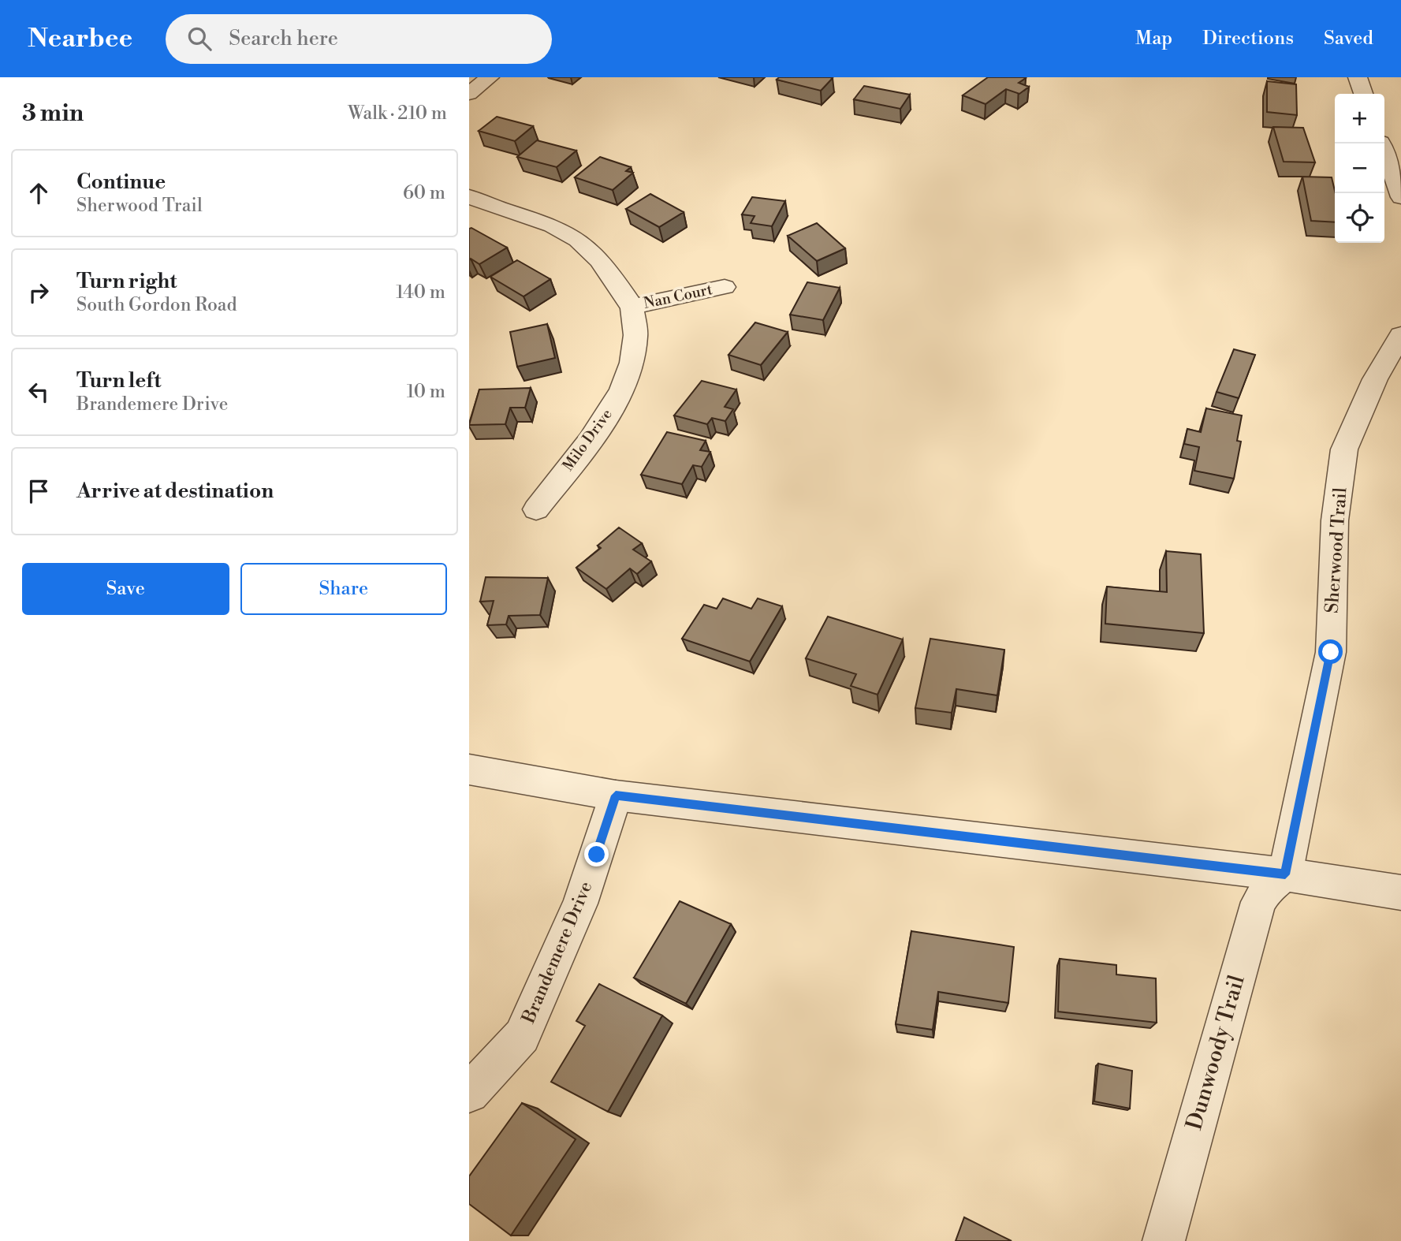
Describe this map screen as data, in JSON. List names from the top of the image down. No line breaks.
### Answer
{"streets":{"street":["Nan Court","Milo Drive","Sherwood Trail","Brandemere Drive","Dunwoody Trail"]},"crossings":[["Nan Court","Milo Drive"],["Sherwood Trail","Dunwoody Trail"]],"page":{"header":"Nearbee","search":"Search here","nav":["Map","Directions","Saved"],"heading":["3 min","Walk · 210 m"],"map_buttons":["+","−"],"list":[["Continue","Sherwood Trail","60 m"],["Turn right","South Gordon Road","140 m"],["Turn left","Brandemere Drive","10 m"],"Arrive at destination"],"buttons":["Save","Share"]}}
